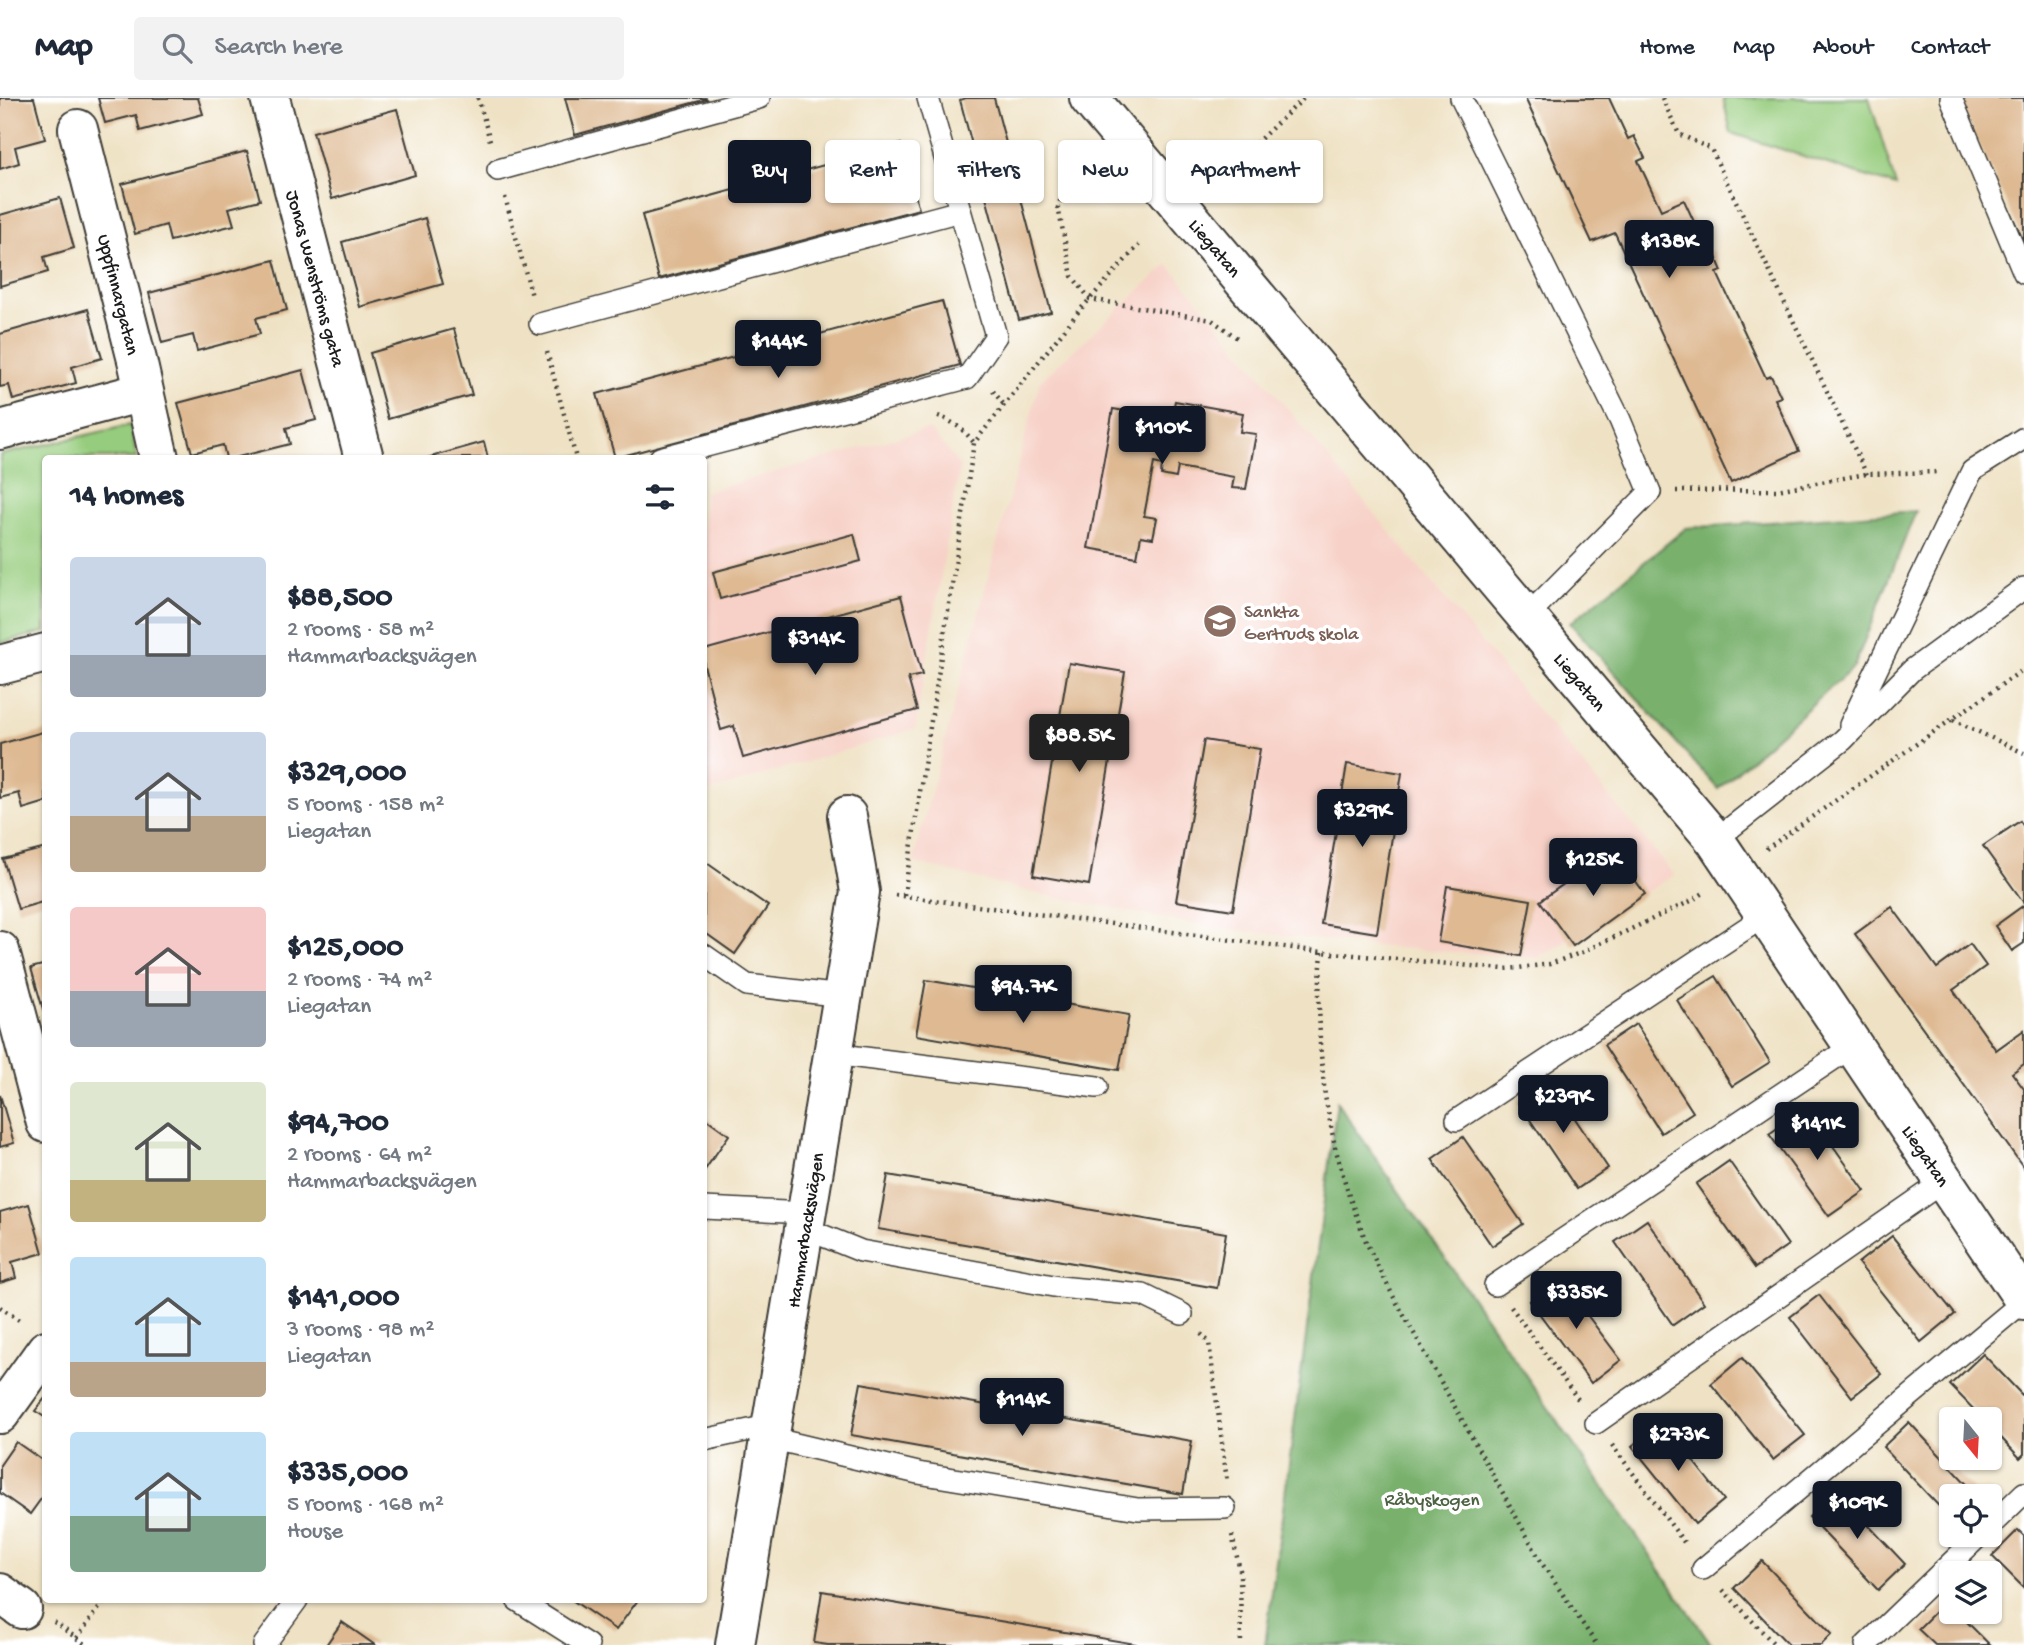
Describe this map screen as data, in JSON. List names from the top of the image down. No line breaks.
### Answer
{"streets":{"street":["Liegatan","Jonas Wenströms gata","Uppfinnargatan","Hammarbacksvägen"]},"parks":["Råbyskogen"],"places":{"school or university":["Sankta Gertruds skola"]},"north":"bottom","page":{"header":"Map","search":"Search here","nav":["Home","Map","About","Contact"],"chip":["Buy","Rent","Filters","New","Apartment"],"price":["$138K","$144K","$110K","$314K","$88.5K","$329K","$125K","$94.7K","$239K","$141K","$335K","$114K","$273K","$109K"],"heading":"14 homes","list":[{"name":"$88,500","note":"2 rooms · 58 m² · Hammarbacksvägen"},{"name":"$329,000","note":"5 rooms · 158 m² · Liegatan"},{"name":"$125,000","note":"2 rooms · 74 m² · Liegatan"},{"name":"$94,700","note":"2 rooms · 64 m² · Hammarbacksvägen"},{"name":"$141,000","note":"3 rooms · 98 m² · Liegatan"},{"name":"$335,000","note":"5 rooms · 168 m² · House"}]}}
